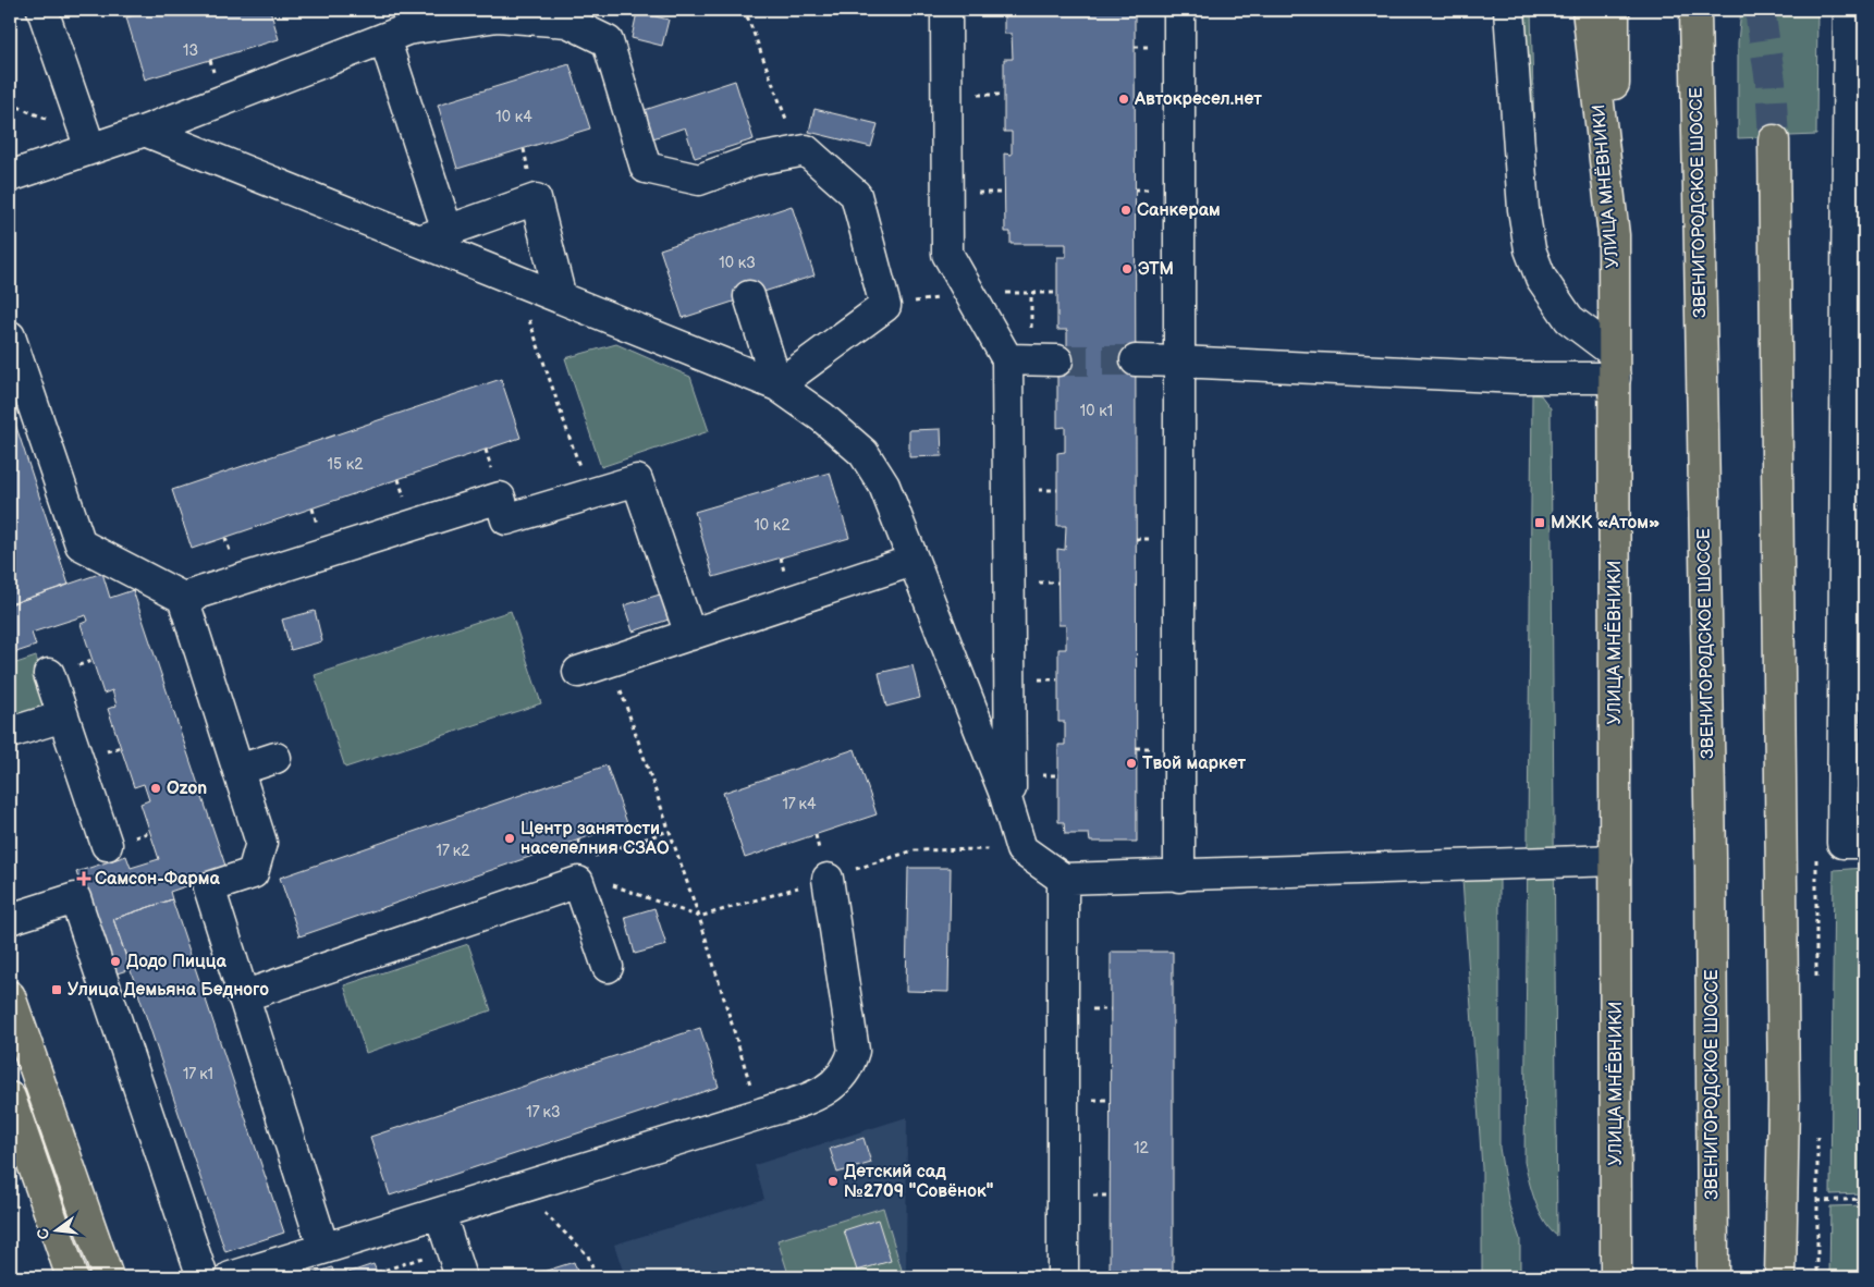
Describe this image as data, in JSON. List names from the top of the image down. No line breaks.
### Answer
{"streets":{"main road":["УЛИЦА МНЁВНИКИ","ЗВЕНИГОРОДСКОЕ ШОССЕ"]},"places":{"other":["Автокресел.нет","Санкерам","ЭТМ","Твой маркет","Ozon","Центр занятости населелния СЗАО","Додо Пицца","Детский сад №2709 \"Совёнок\""],"transit":["МЖК «Атом»","Улица Демьяна Бедного"],"health":["Самсон-Фарма"]},"house_numbers":["13","10 к4","10 к3","10 к1","15 к2","10 к2","17 к4","17 к2","17 к1","17 к3","12"],"north":"left"}
